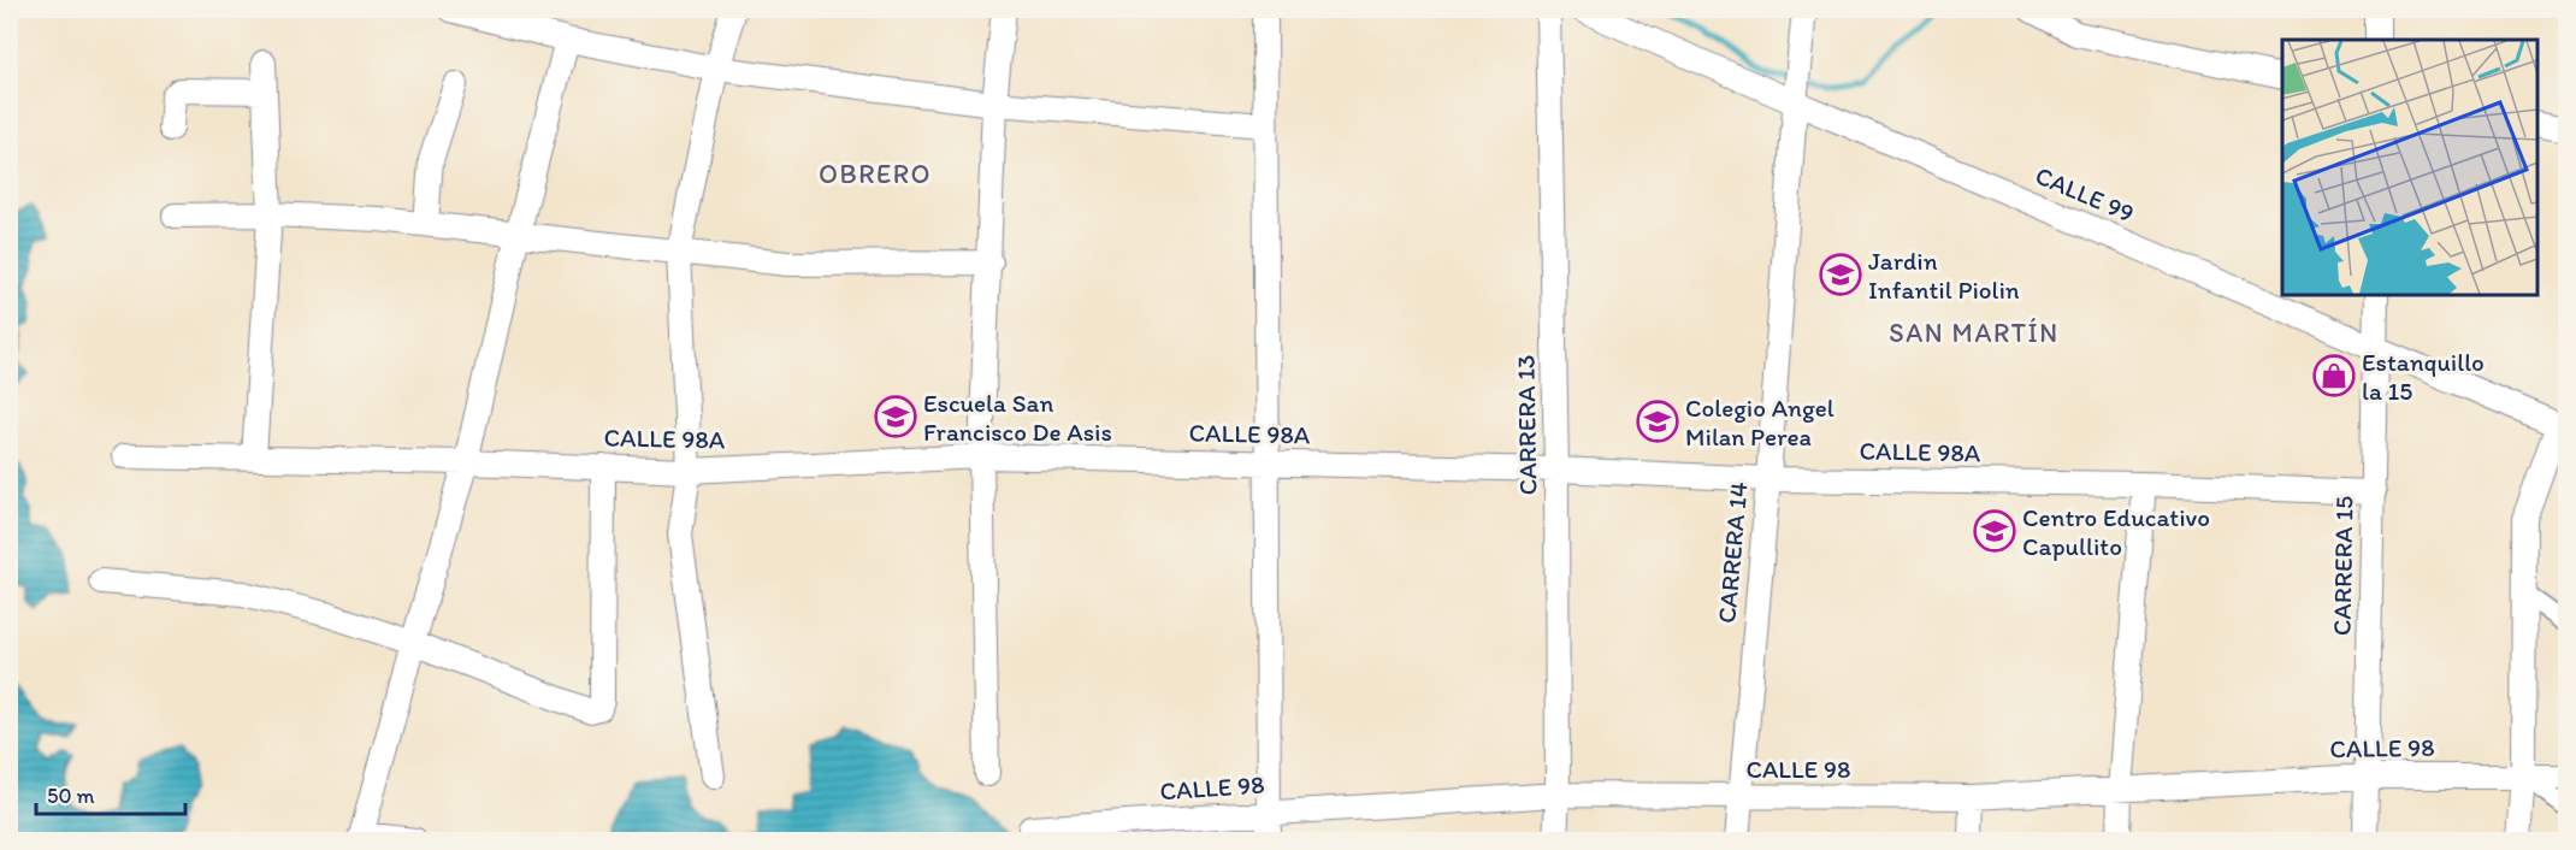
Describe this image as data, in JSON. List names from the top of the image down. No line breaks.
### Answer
{"streets":{"street":["CALLE 99","CARRERA 13","CALLE 98A","CARRERA 14","CARRERA 15","CALLE 98"]},"crossings":[["CALLE 99","CARRERA 14"],["CALLE 99","CARRERA 15"],["CARRERA 13","CALLE 98A"],["CARRERA 13","CALLE 98"],["CALLE 98A","CARRERA 14"],["CALLE 98A","CARRERA 15"],["CARRERA 14","CALLE 98"],["CARRERA 15","CALLE 98"]],"districts":["OBRERO","SAN MARTÍN"],"places":{"school or university":["Jardin Infantil Piolin","Escuela San Francisco De Asis","Colegio Angel Milan Perea","Centro Educativo Capullito"],"shop":["Estanquillo la 15"]},"scale_bar":"50 m"}
